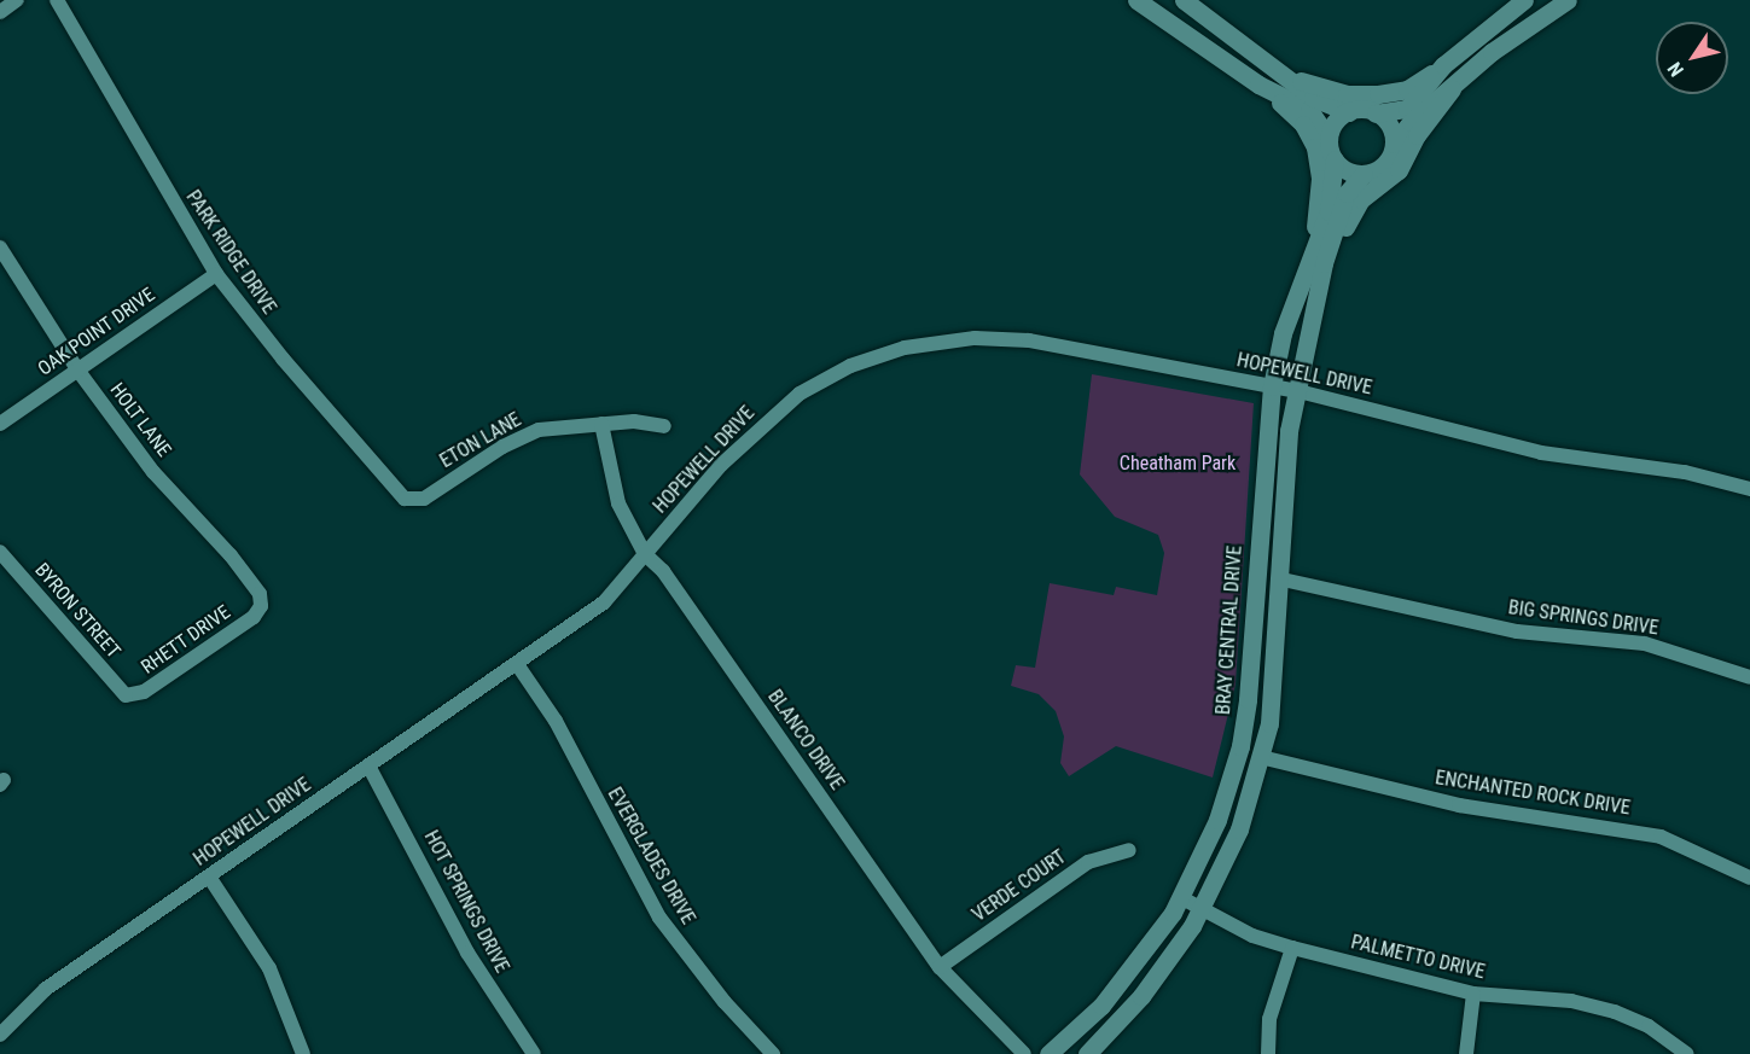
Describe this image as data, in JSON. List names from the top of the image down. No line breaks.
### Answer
{"streets":{"street":["PARK RIDGE DRIVE","OAK POINT DRIVE","HOPEWELL DRIVE","HOLT LANE","ETON LANE","BYRON STREET","BIG SPRINGS DRIVE","BRAY CENTRAL DRIVE","RHETT DRIVE","BLANCO DRIVE","ENCHANTED ROCK DRIVE","EVERGLADES DRIVE","VERDE COURT","HOT SPRINGS DRIVE","PALMETTO DRIVE"]},"crossings":[["PARK RIDGE DRIVE","OAK POINT DRIVE"],["PARK RIDGE DRIVE","ETON LANE"],["OAK POINT DRIVE","HOLT LANE"],["HOPEWELL DRIVE","BRAY CENTRAL DRIVE"],["HOPEWELL DRIVE","BLANCO DRIVE"],["HOPEWELL DRIVE","EVERGLADES DRIVE"],["HOPEWELL DRIVE","HOT SPRINGS DRIVE"],["HOLT LANE","RHETT DRIVE"],["ETON LANE","BLANCO DRIVE"],["BYRON STREET","RHETT DRIVE"],["BRAY CENTRAL DRIVE","PALMETTO DRIVE"],["BLANCO DRIVE","VERDE COURT"]],"parks":["Cheatham Park"],"north":"bottom left"}
